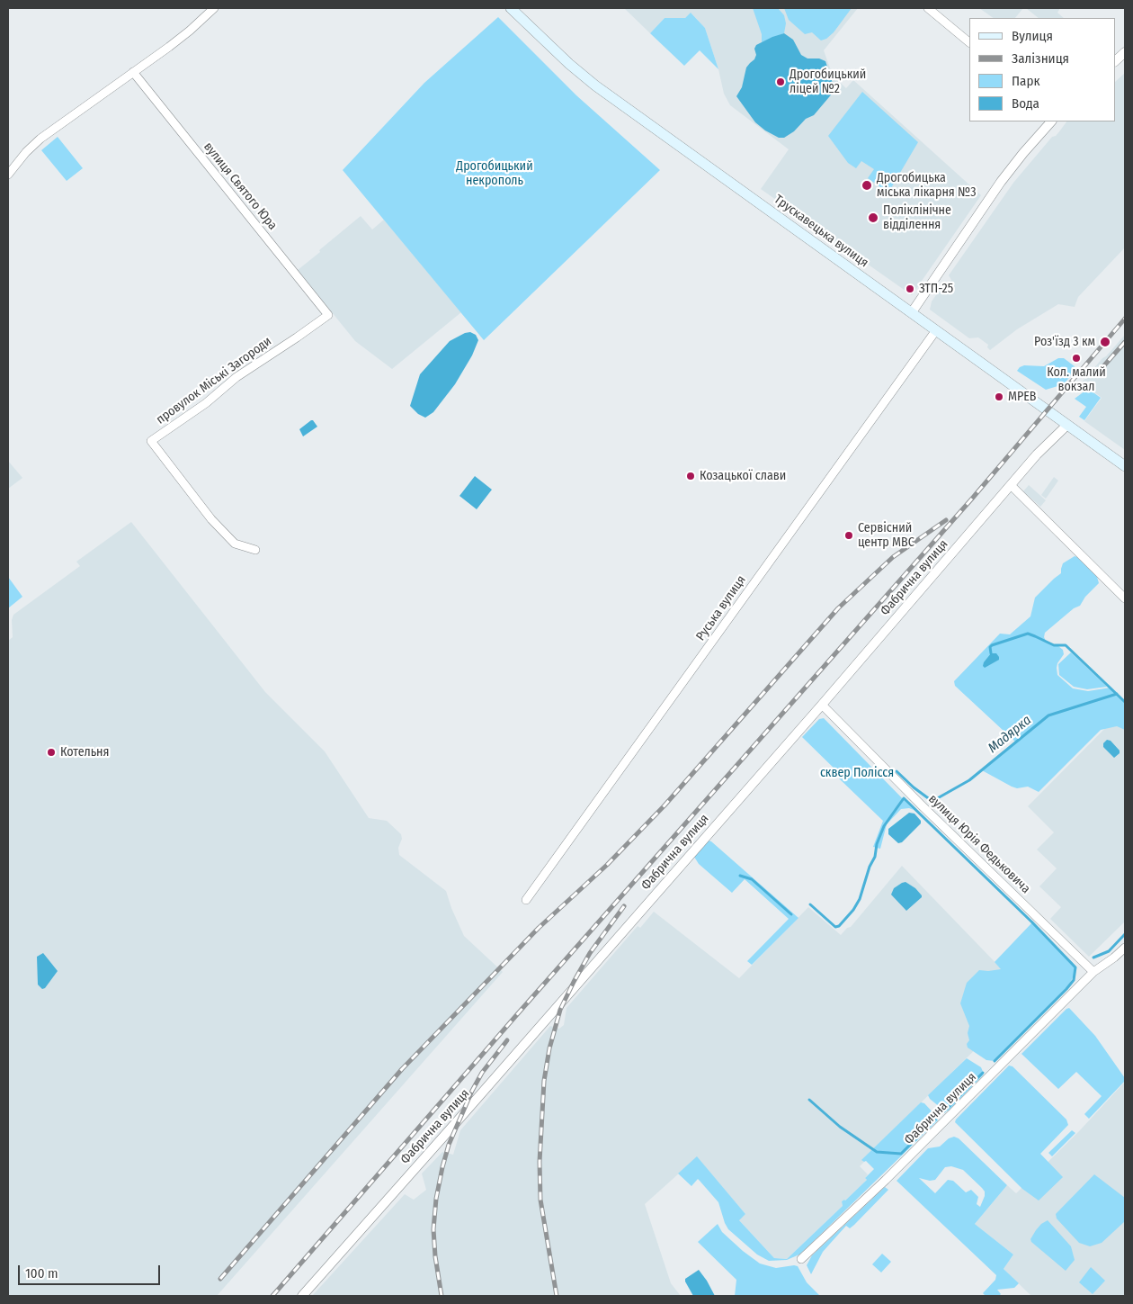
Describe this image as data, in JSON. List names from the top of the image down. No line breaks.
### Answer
{"streets":{"main road":["Трускавецька вулиця"],"street":["вулиця Святого Юра","провулок Міські Загороди","Фабрична вулиця","Руська вулиця","вулиця Юрія Федьковича"]},"crossings":[["вулиця Святого Юра","провулок Міські Загороди"],["Трускавецька вулиця","Фабрична вулиця"],["Трускавецька вулиця","Руська вулиця"],["Фабрична вулиця","вулиця Юрія Федьковича"]],"water":["Мадярка"],"parks":["Дрогобицький некрополь","сквер Полісся"],"places":["Дрогобицький ліцей №2","Дрогобицька міська лікарня №3","Поліклінічне відділення","ЗТП-25","Роз'їзд 3 км","Кол. малий вокзал","МРЕВ","Козацької слави","Сервісний центр МВС","Котельня"],"legend":["Вулиця","Залізниця","Парк","Вода"],"scale_bar":"100 m"}
